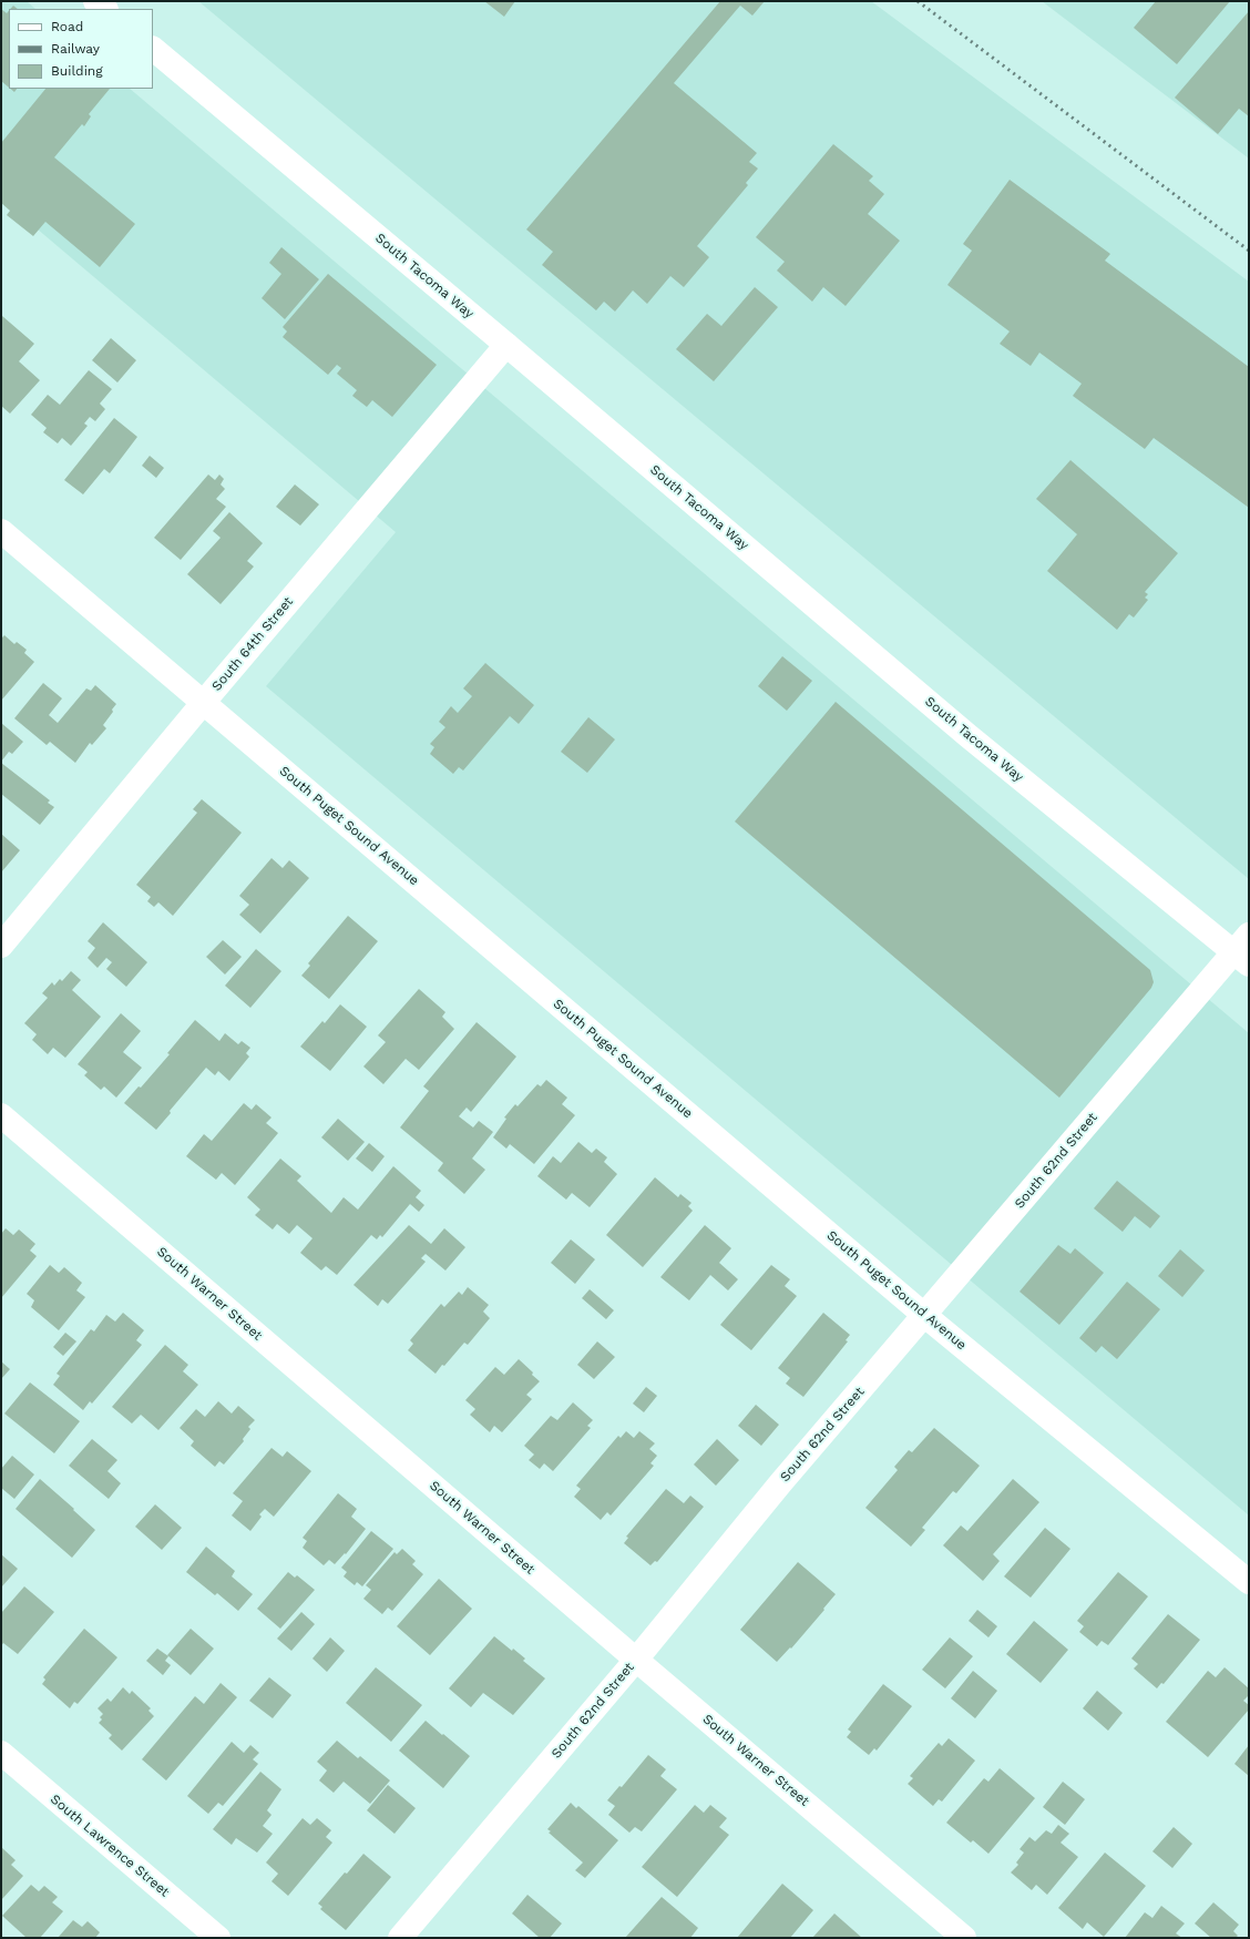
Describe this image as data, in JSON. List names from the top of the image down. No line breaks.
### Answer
{"streets":{"street":["South Tacoma Way","South 64th Street","South Puget Sound Avenue","South 62nd Street","South Warner Street","South Lawrence Street"]},"crossings":[["South Tacoma Way","South 64th Street"],["South Tacoma Way","South 62nd Street"],["South 64th Street","South Puget Sound Avenue"],["South Puget Sound Avenue","South 62nd Street"],["South 62nd Street","South Warner Street"]],"legend":["Road","Railway","Building"]}
